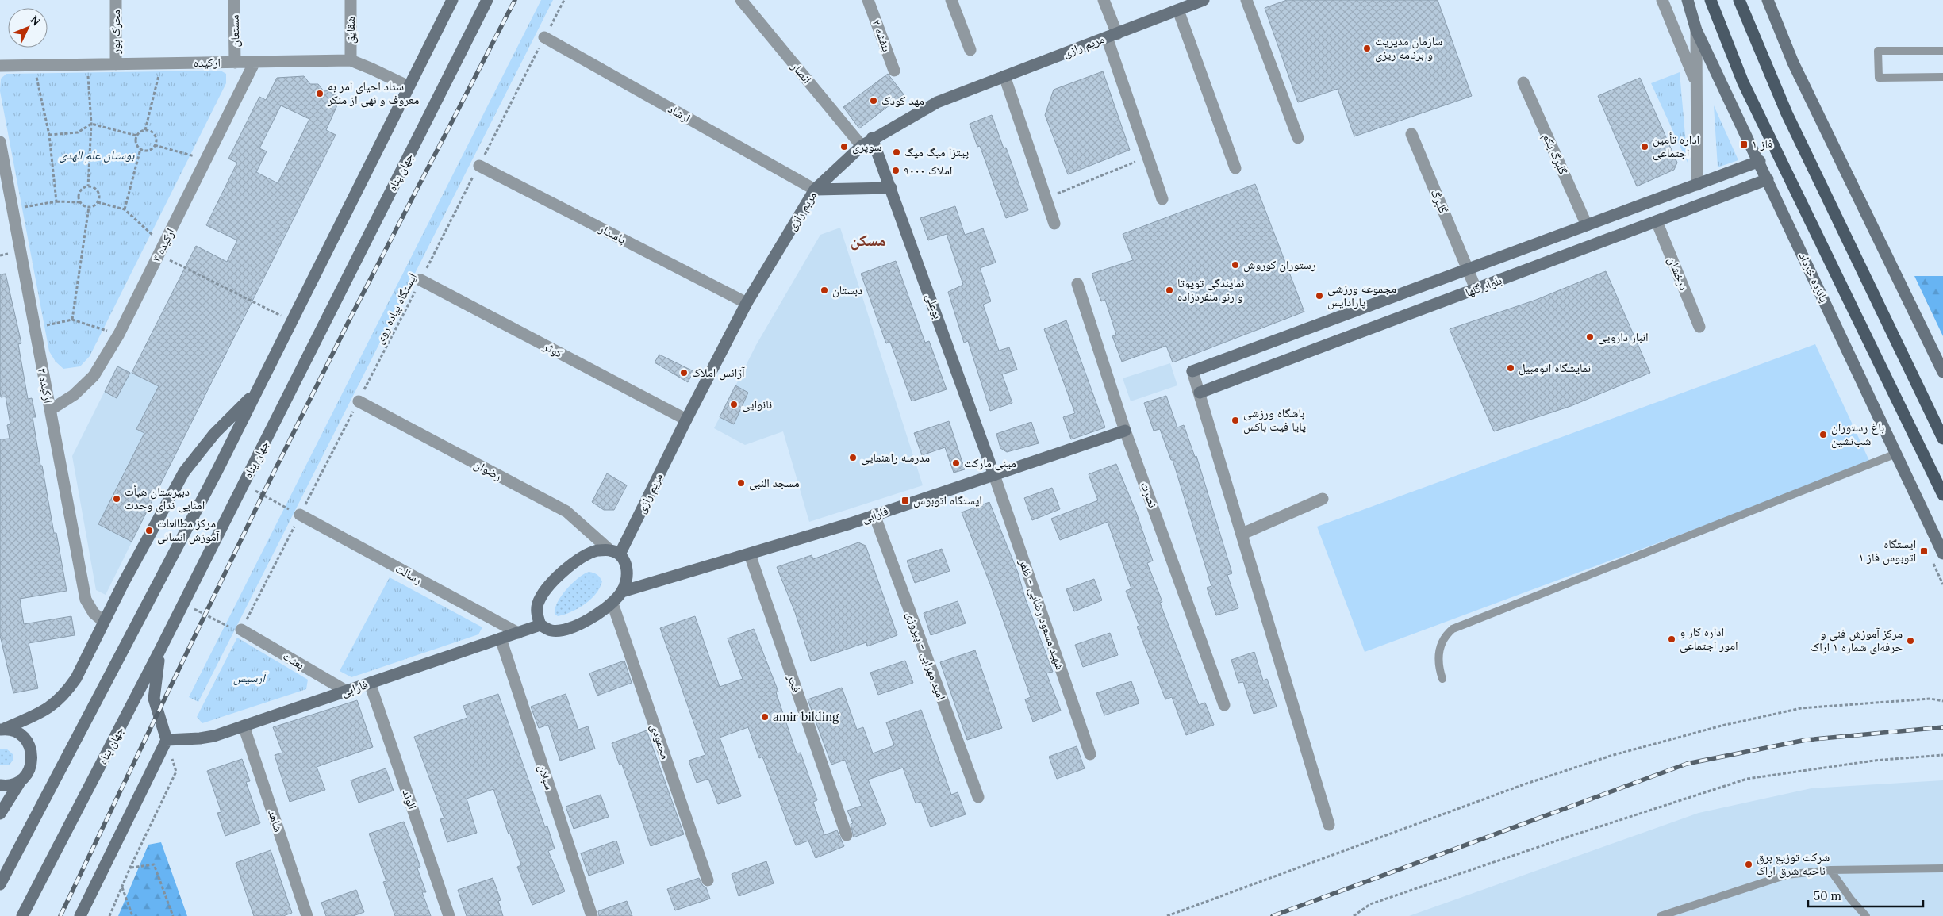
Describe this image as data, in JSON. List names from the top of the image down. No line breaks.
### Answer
{"streets":{"main road":["پانزده خرداد"],"street":["شقایق","مستعان","محرک پور","بنفشه ۲","مریم رازی","ارکیده","انصار","ارشاد","گلبرگ یکم","جهان پناه","گلبرگ","پاسدار","ارکیده ۳","درخشان","بلوار گلها","بوعلی","کوثر","ارکیده ۲","رضوان","نصرت","فارابی","رسالت","شهید مسعود رضایی - ظفر","امید مهرابی - پیروزی","بعثت","فجر","محمودی","سبلان","الوند","شاهد"],"path":["ایستگاه پیاده روی"]},"crossings":[["شقایق","ارکیده"],["مستعان","ارکیده"],["محرک پور","ارکیده"],["مریم رازی","انصار"],["مریم رازی","ارشاد"],["مریم رازی","پاسدار"],["مریم رازی","بوعلی"],["مریم رازی","کوثر"],["مریم رازی","رضوان"],["ارکیده","ارکیده ۳"],["ارشاد","ایستگاه پیاده روی"],["گلبرگ یکم","بلوار گلها"],["گلبرگ","بلوار گلها"],["پاسدار","ایستگاه پیاده روی"],["ارکیده ۳","ارکیده ۲"],["درخشان","بلوار گلها"],["پانزده خرداد","بلوار گلها"],["بوعلی","فارابی"],["بوعلی","شهید مسعود رضایی - ظفر"],["ایستگاه پیاده روی","کوثر"],["ایستگاه پیاده روی","رضوان"],["ایستگاه پیاده روی","رسالت"],["ایستگاه پیاده روی","بعثت"],["نصرت","فارابی"],["فارابی","رسالت"],["فارابی","شهید مسعود رضایی - ظفر"],["فارابی","امید مهرابی - پیروزی"],["فارابی","بعثت"],["فارابی","فجر"],["فارابی","سبلان"],["فارابی","الوند"],["فارابی","شاهد"]],"districts":["مسکن"],"parks":["بوستان علم الهدی","آرسیس"],"places":{"other":["سازمان مدیریت و برنامه ریزی","ستاد احیای امر به معروف و نهی از منکر","مهد کودک","سوپری","اداره تأمین اجتماعی","پیتزا میگ میگ","املاک ۹۰۰۰","رستوران کوروش","دبستان","نمایندگی تویوتا و رنو منفردزاده","مجموعه ورزشی پارادایس","انبار دارویی","نمایشگاه اتومبیل","آژانس املاک","نانوایی","باشگاه ورزشی پایا فیت باکس","باغ رستوران شب‌نشین","مدرسه راهنمایی","مینی مارکت","مسجد النبی","دبیرستان هیأت امنایی ندای وحدت","مرکز مطالعات آموزش انسانی","اداره کار و امور اجتماعی","مرکز آموزش فنی و حرفه‌ای شماره ۱ اراک","amir bilding","شرکت توزیع برق ناحیه شرق اراک"],"transit":["فاز ۱","ایستگاه اتوبوس","ایستگاه اتوبوس فاز ۱"]},"scale_bar":"50 m","north":"top right"}
